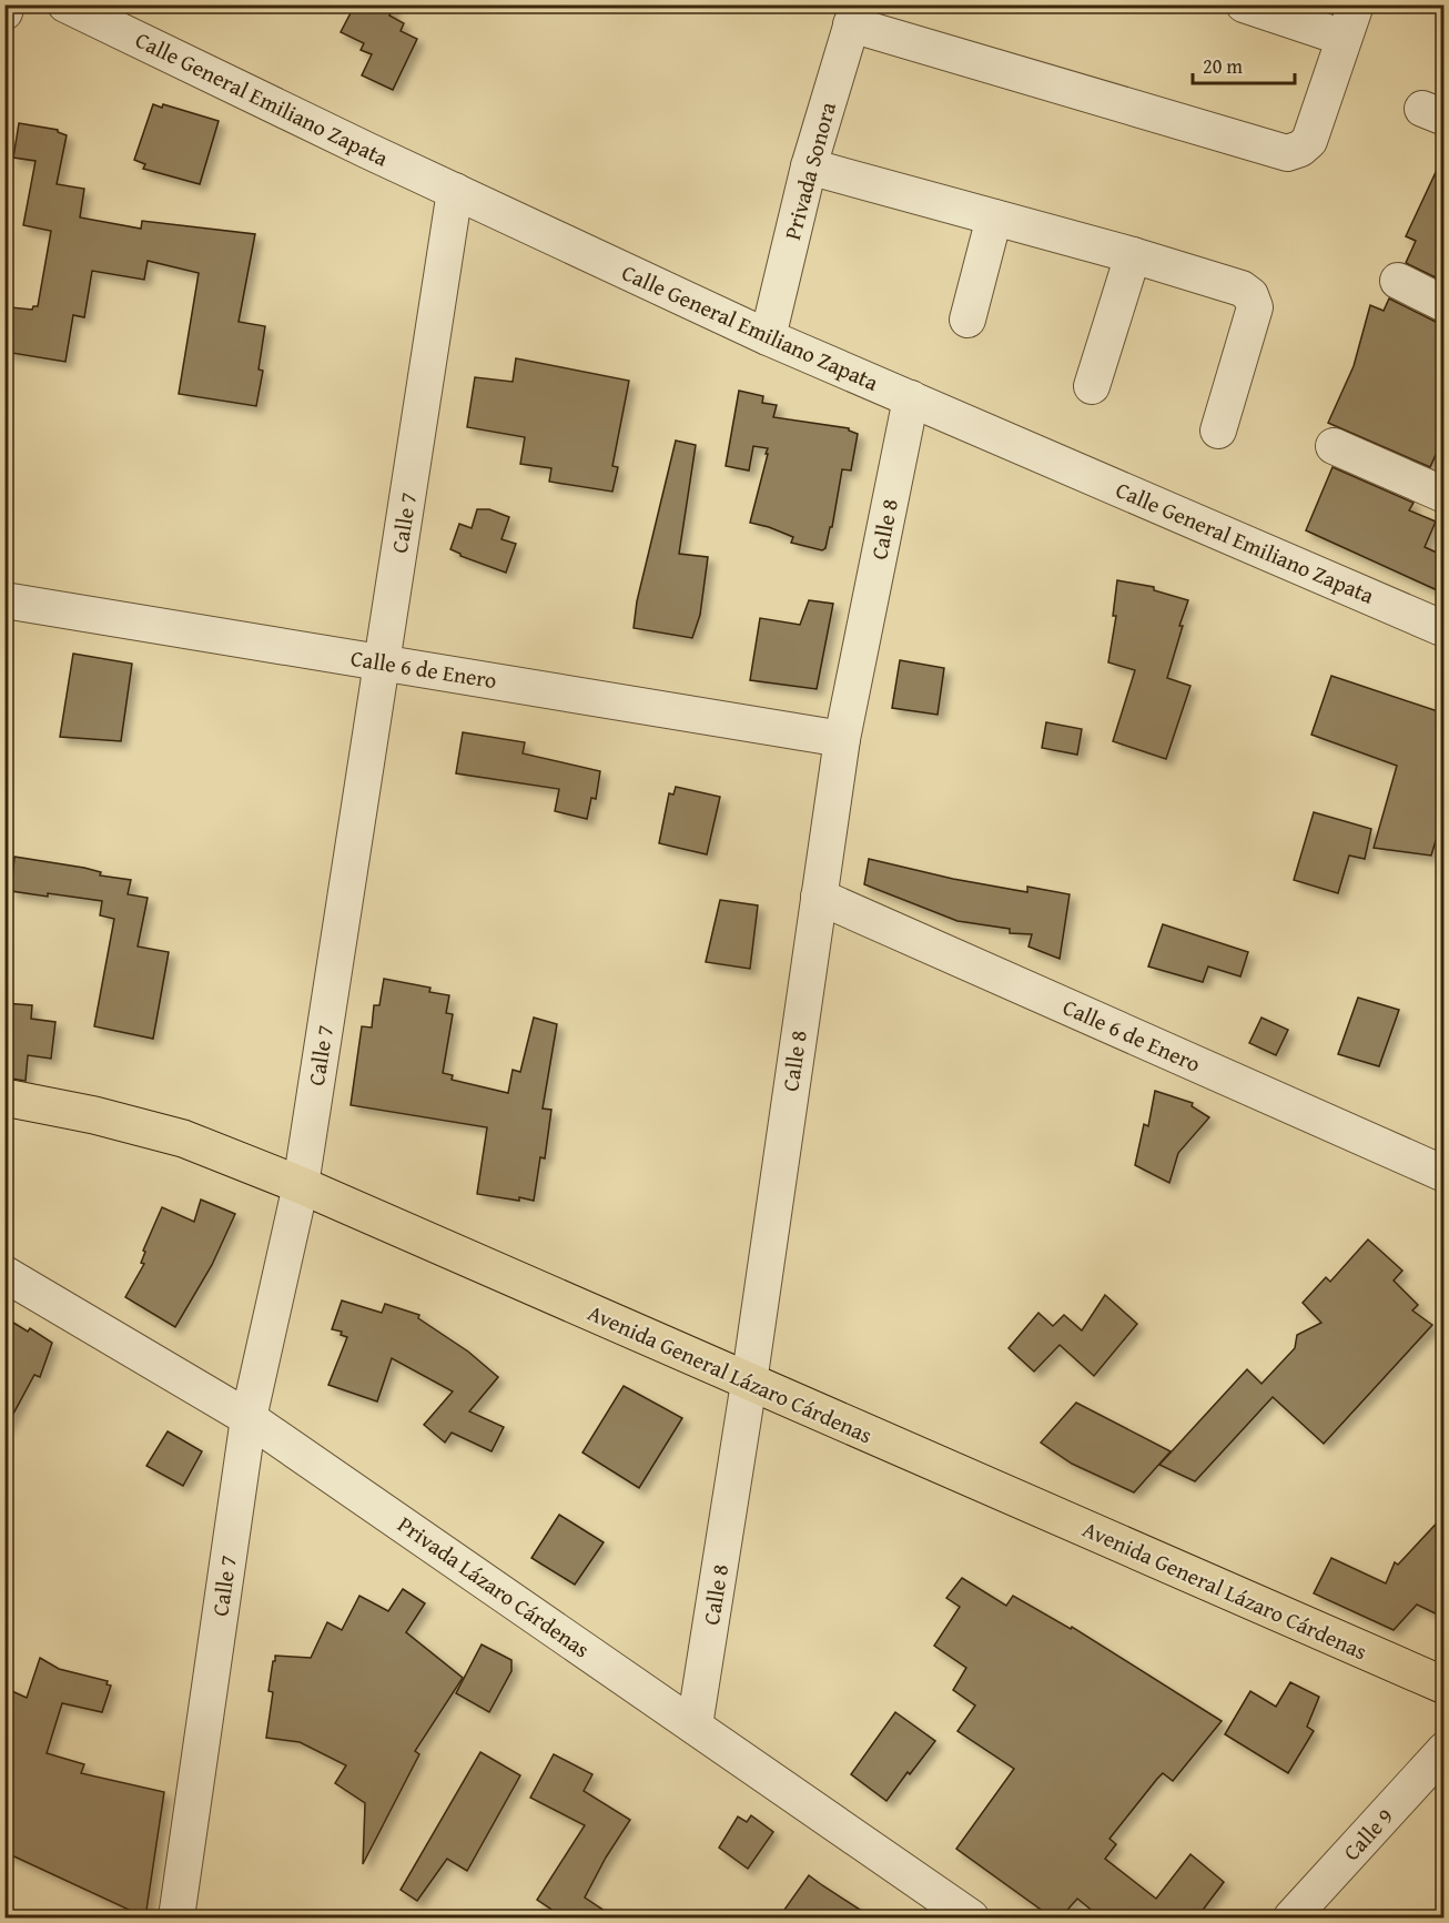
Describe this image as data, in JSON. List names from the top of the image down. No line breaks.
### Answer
{"streets":{"main road":["Avenida General Lázaro Cárdenas"],"street":["Calle General Emiliano Zapata","Privada Sonora","Calle 7","Calle 8","Calle 6 de Enero","Privada Lázaro Cárdenas","Calle 9"]},"crossings":[["Calle General Emiliano Zapata","Privada Sonora"],["Calle General Emiliano Zapata","Calle 7"],["Calle General Emiliano Zapata","Calle 8"],["Calle 7","Calle 6 de Enero"],["Calle 7","Avenida General Lázaro Cárdenas"],["Calle 7","Privada Lázaro Cárdenas"],["Calle 8","Calle 6 de Enero"],["Calle 8","Avenida General Lázaro Cárdenas"],["Calle 8","Privada Lázaro Cárdenas"]],"scale_bar":"20 m"}
